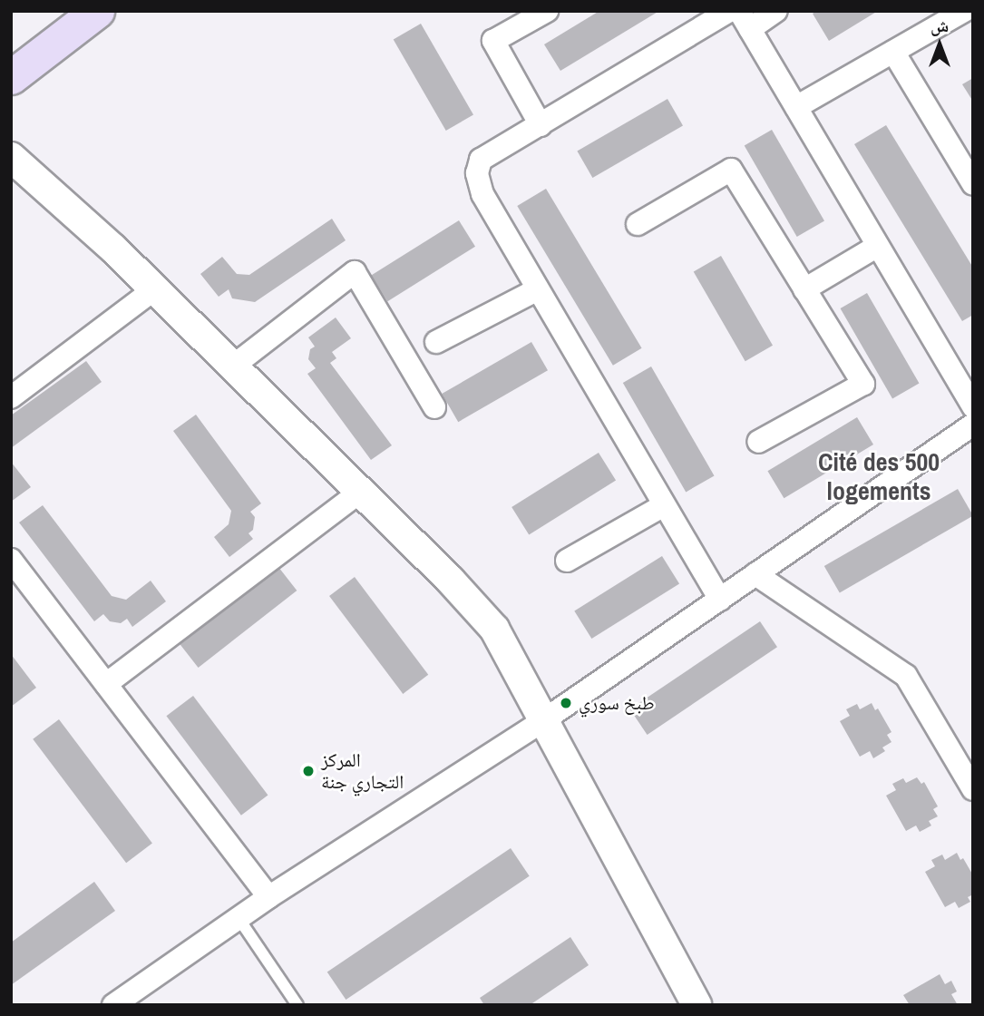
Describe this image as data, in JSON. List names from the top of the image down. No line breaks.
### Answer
{"districts":["Cité des 500 logements"],"places":["طبخ سوري","المركز التجاري جنة"],"north":"top"}
